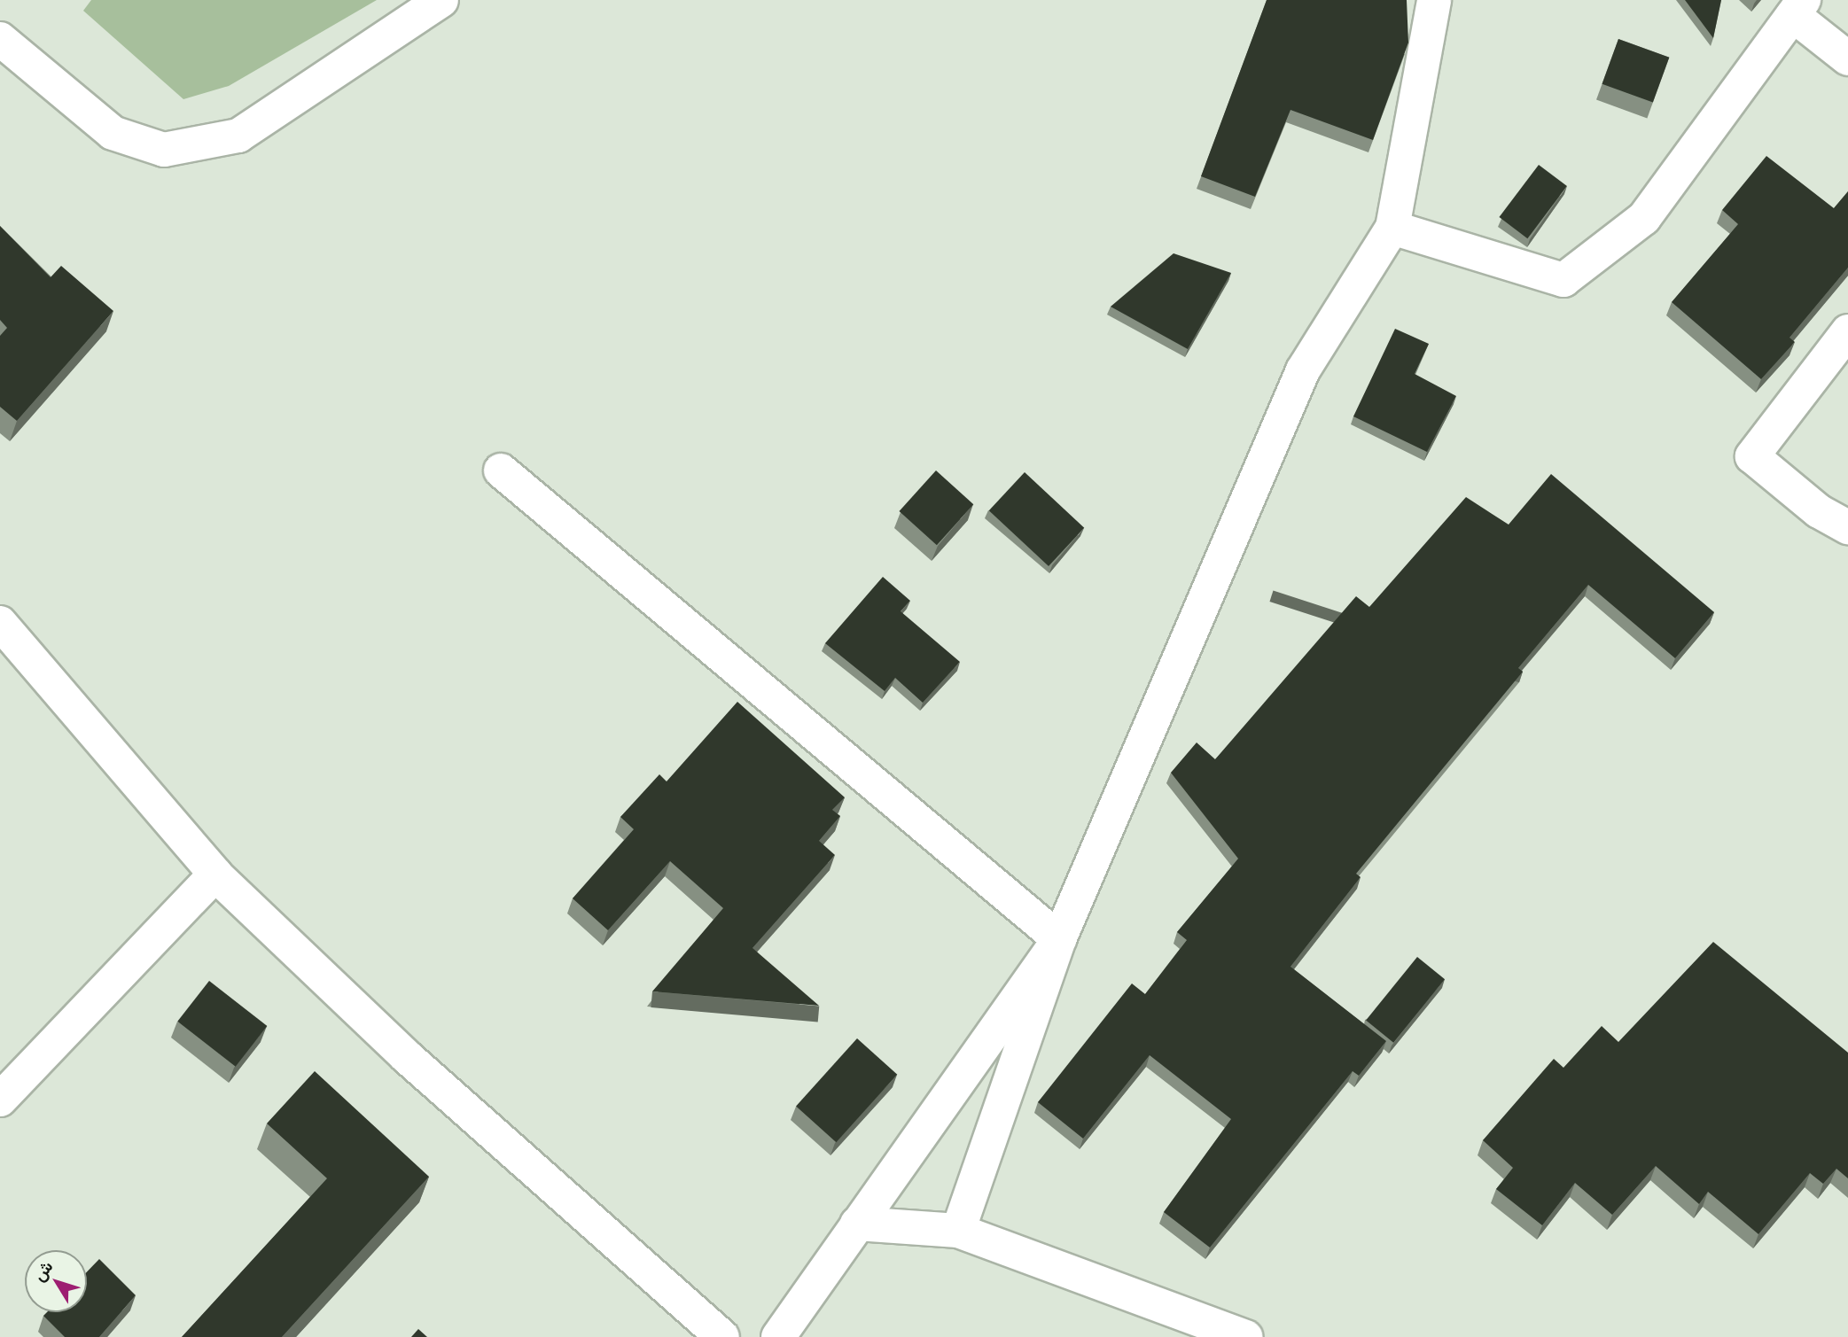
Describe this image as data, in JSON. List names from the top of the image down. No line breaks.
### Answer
{"north":"top left"}
